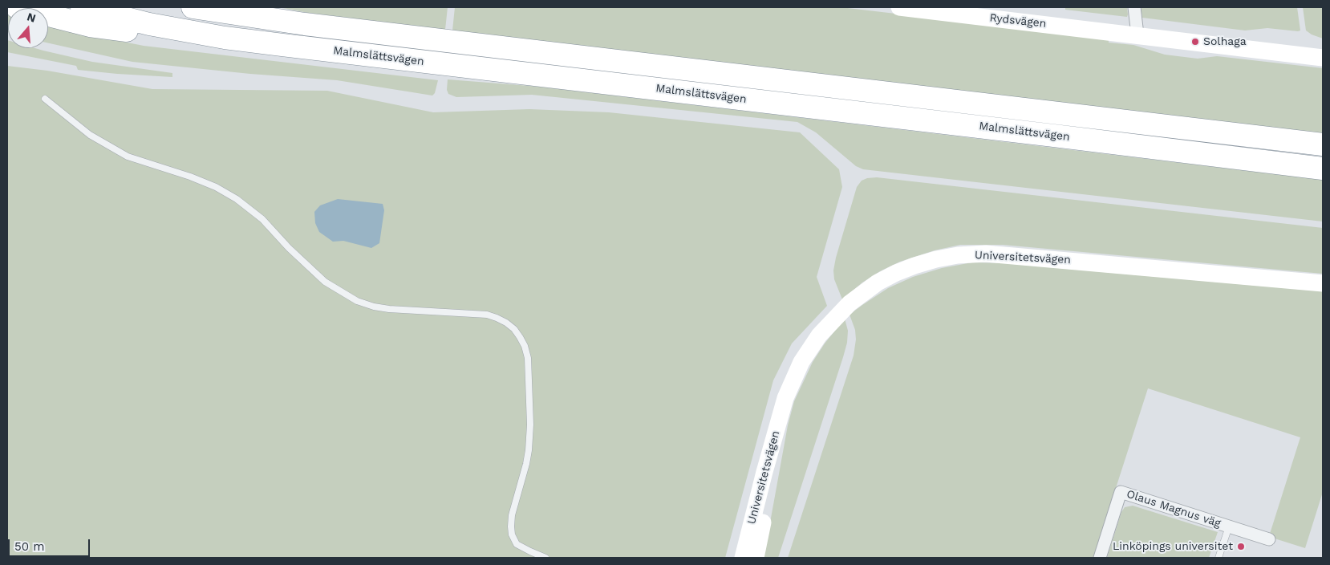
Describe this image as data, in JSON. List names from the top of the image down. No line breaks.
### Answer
{"streets":{"highway":["Malmslättsvägen"],"main road":["Rydsvägen","Universitetsvägen"],"street":["Olaus Magnus väg"]},"places":["Solhaga","Linköpings universitet"],"scale_bar":"50 m","north":"top"}
